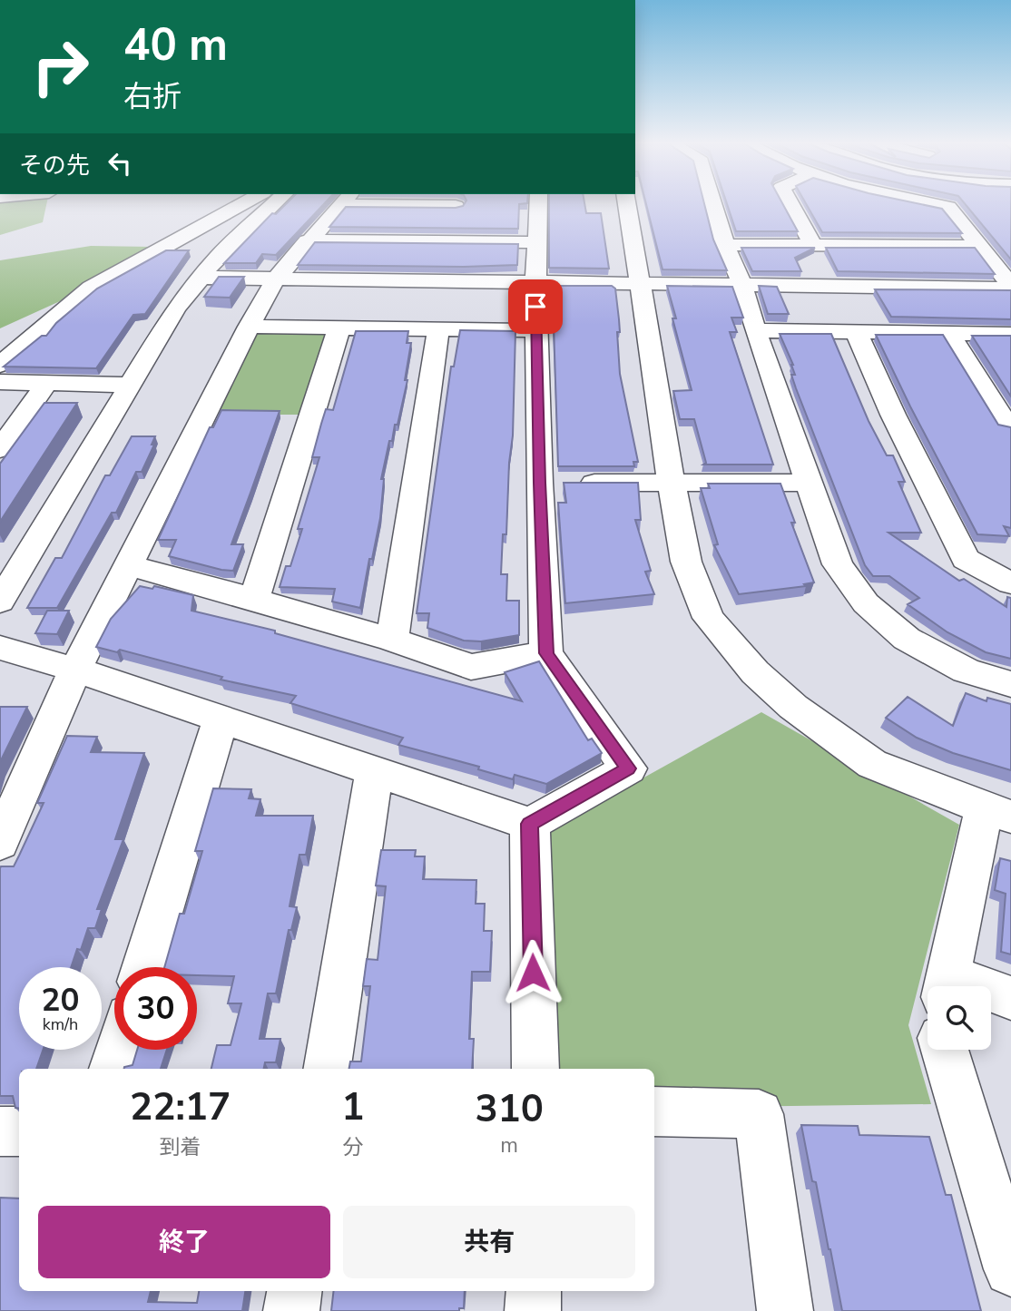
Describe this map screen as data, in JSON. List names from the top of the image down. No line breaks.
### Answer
{"page":{"turn":["40 m","右折"],"then":"その先","speed":"20 km/h","limit":"30","eta":["22:17","到着","1","分","310","m"],"buttons":["終了","共有"]}}
